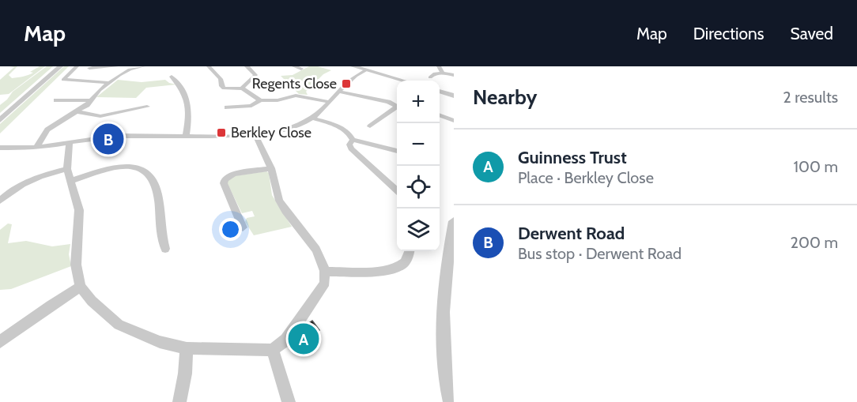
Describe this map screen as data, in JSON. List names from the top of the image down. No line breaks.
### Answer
{"places":{"transit":["Regents Close","Berkley Close"]},"page":{"header":"Map","nav":["Map","Directions","Saved"],"heading":["Nearby","2 results"],"map_buttons":["+","−"],"pins":["B","A"],"list":[{"mark":"A","name":"Guinness Trust","note":"Place · Berkley Close","value":"100 m"},{"mark":"B","name":"Derwent Road","note":"Bus stop · Derwent Road","value":"200 m"}]}}
